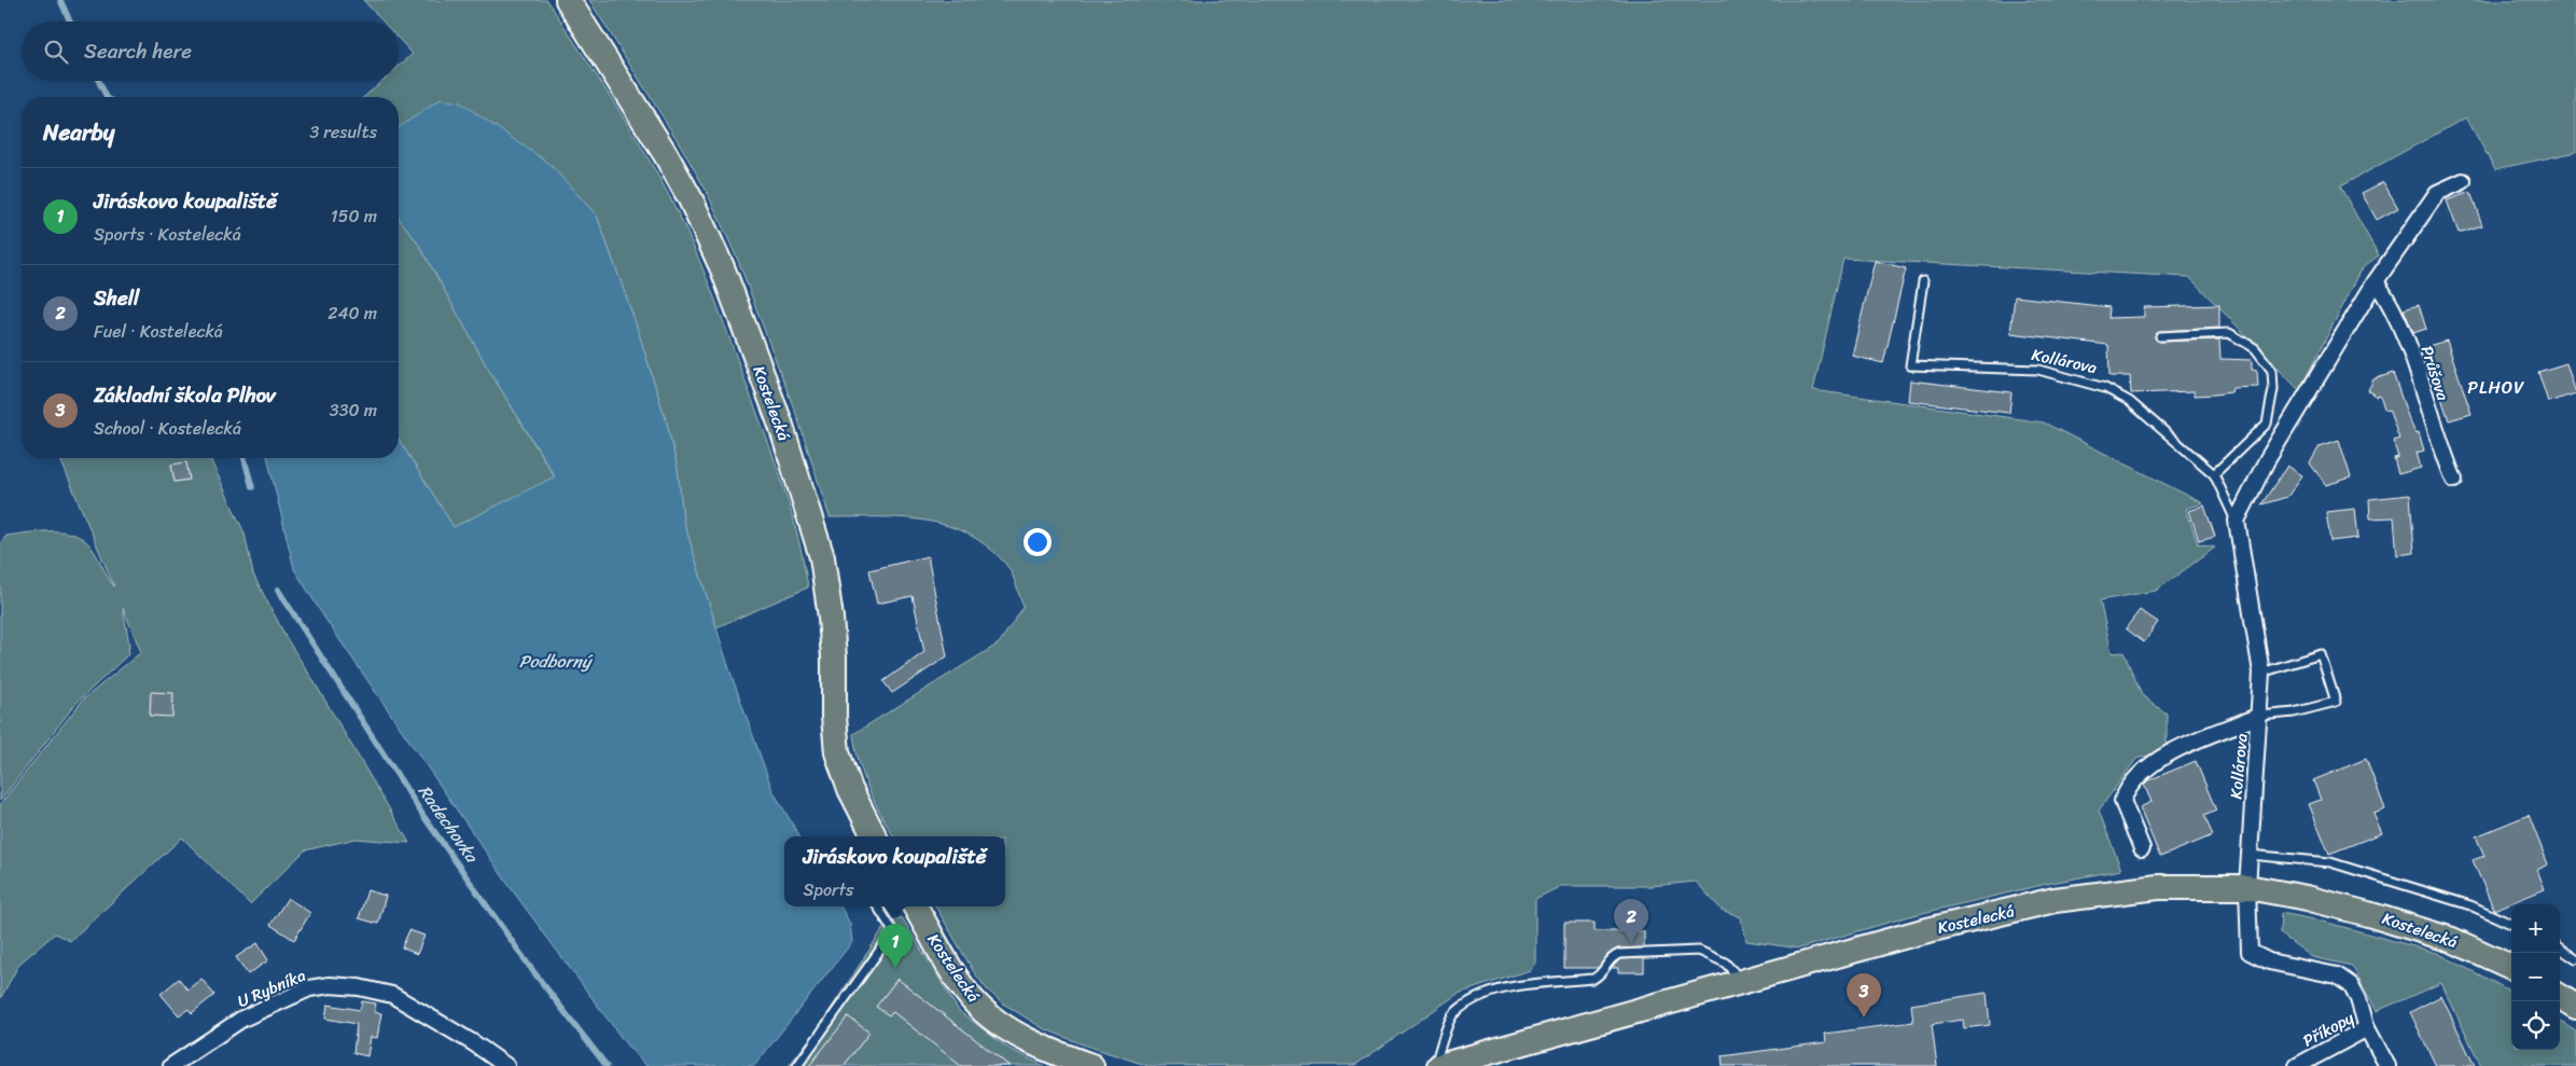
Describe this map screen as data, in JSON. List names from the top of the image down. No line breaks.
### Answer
{"streets":{"main road":["Kostelecká"],"street":["Kollárova","Průšova","U Rybníka","Příkopy"]},"crossings":[["Kollárova","Kostelecká"],["Kollárova","Příkopy"]],"districts":["PLHOV"],"water":["Podborný","Radechovka"],"page":{"search":"Search here","heading":["Nearby","3 results"],"list":[{"mark":"1","name":"Jiráskovo koupaliště","note":"Sports · Kostelecká","value":"150 m"},{"mark":"2","name":"Shell","note":"Fuel · Kostelecká","value":"240 m"},{"mark":"3","name":"Základní škola Plhov","note":"School · Kostelecká","value":"330 m"}],"popup":["Jiráskovo koupaliště","Sports"],"pins":["2","1","3"],"map_buttons":["+","−"]}}
